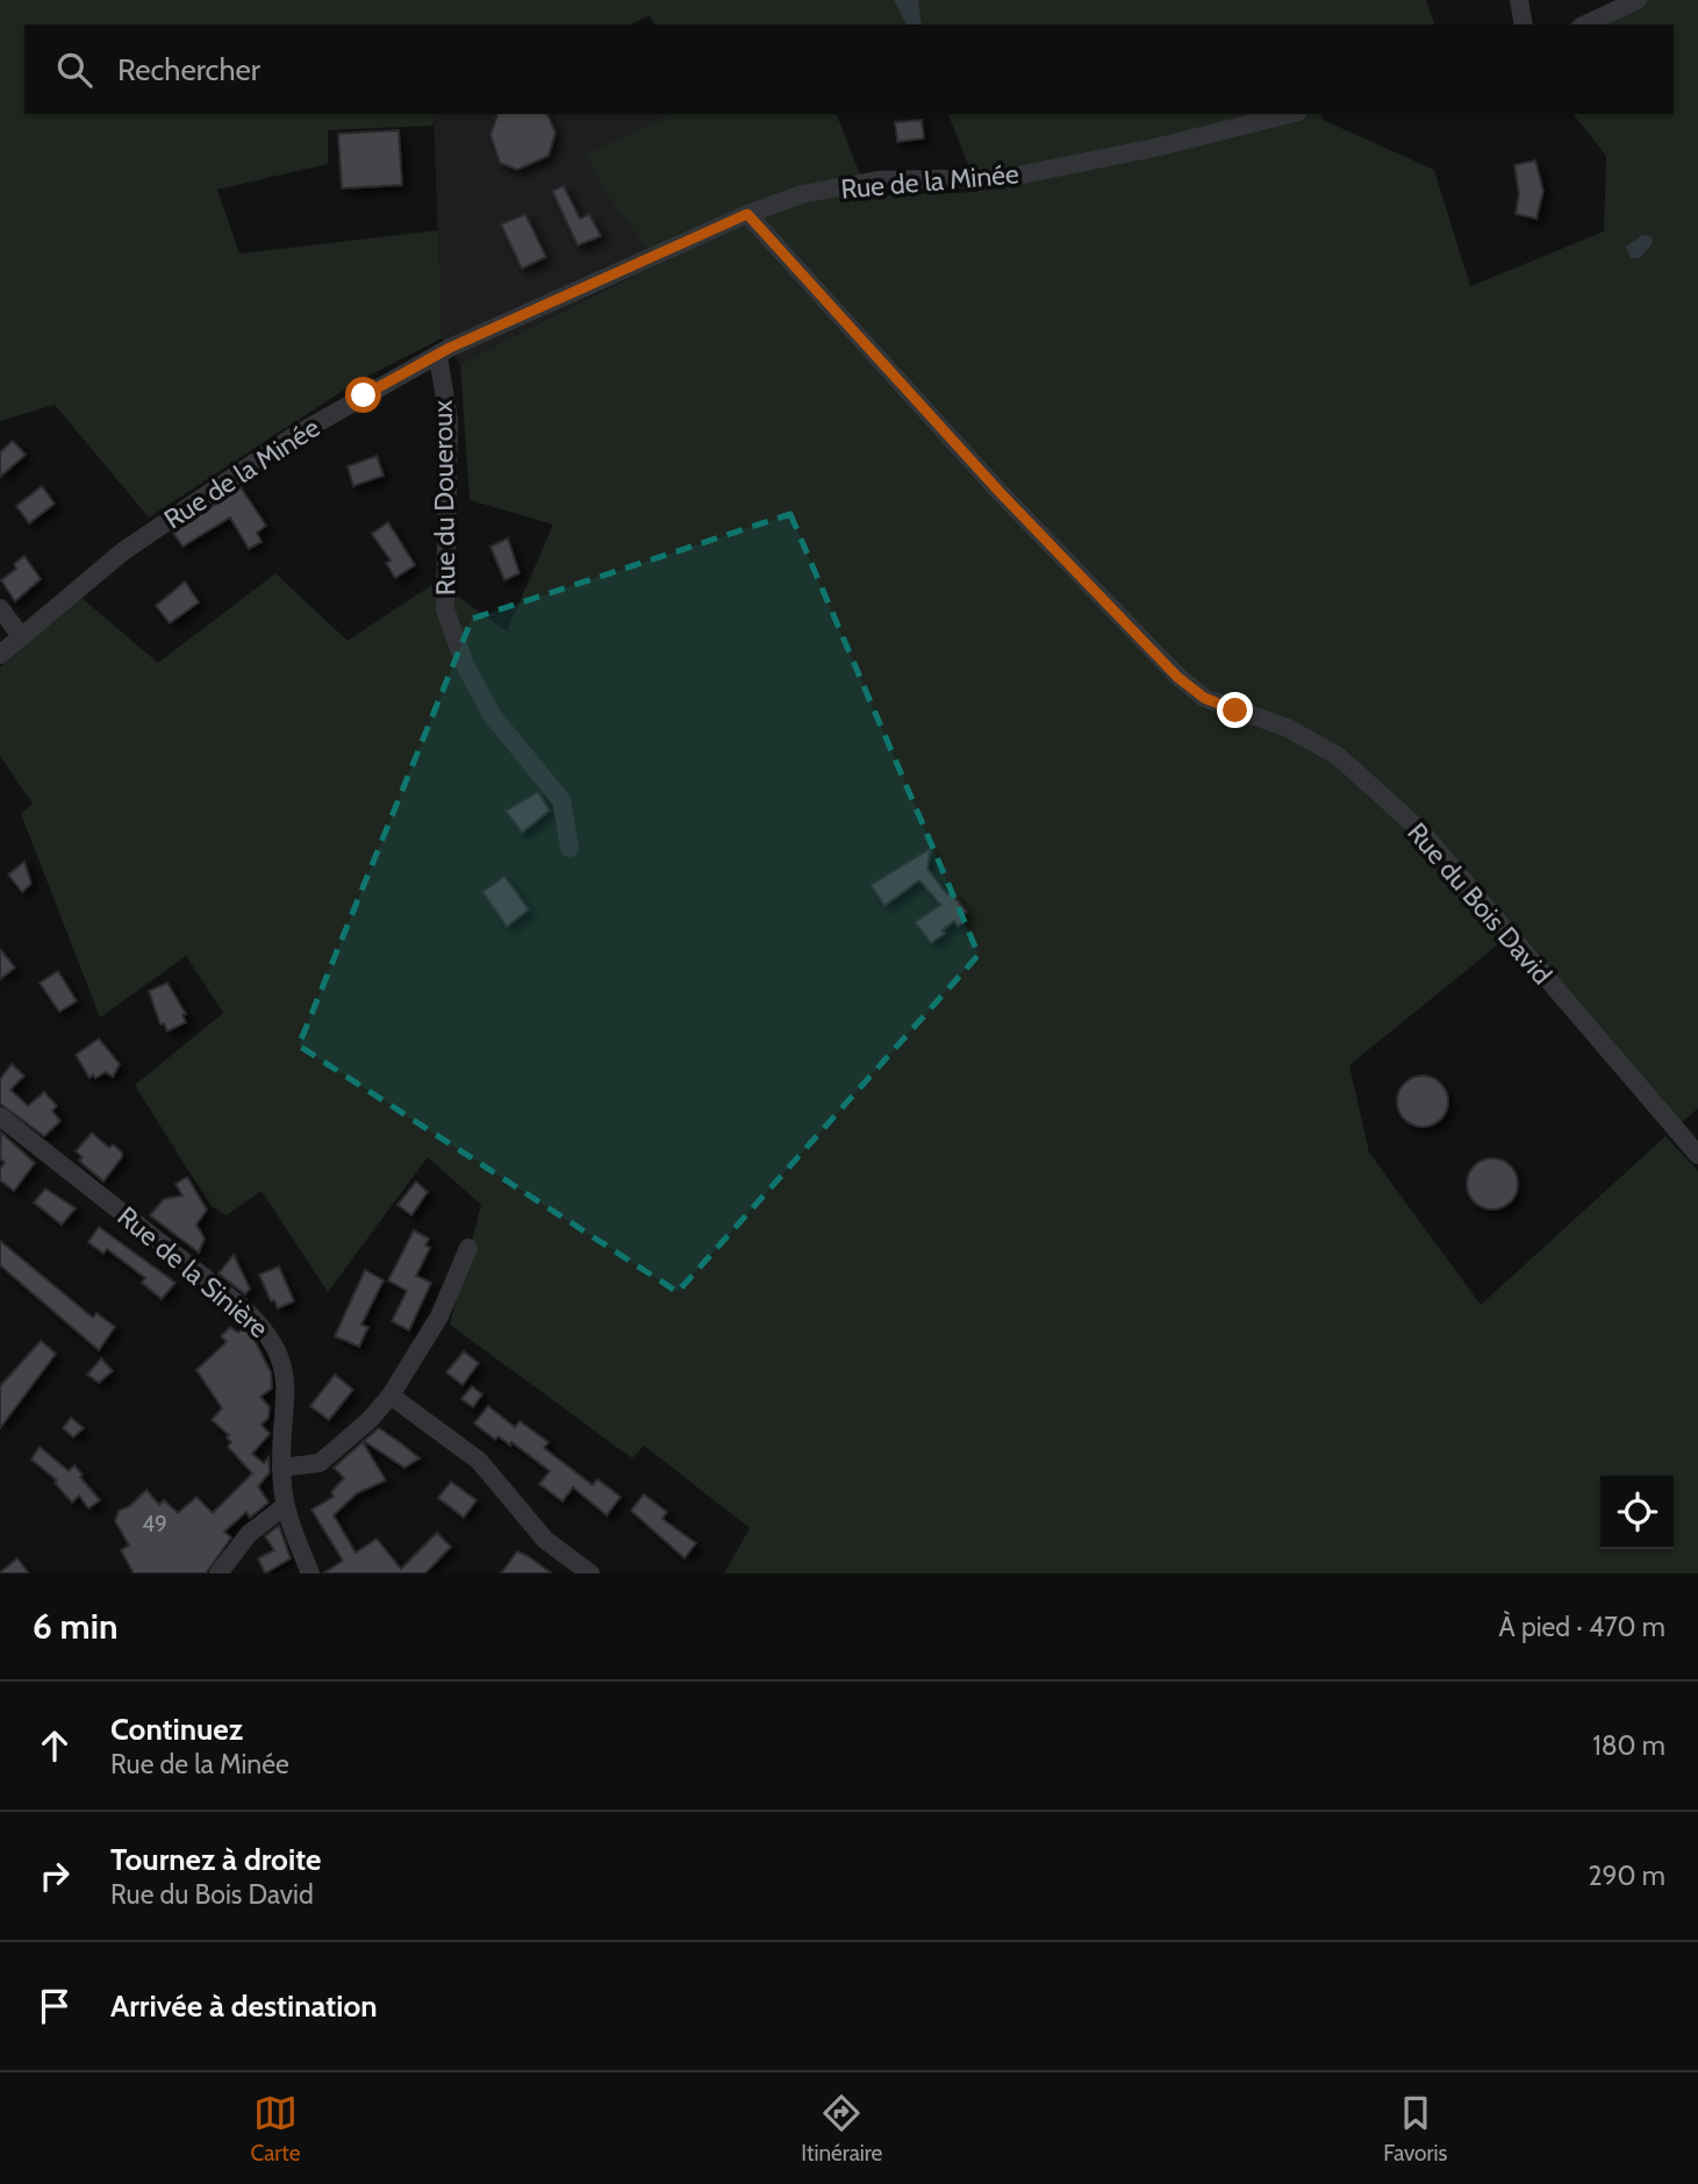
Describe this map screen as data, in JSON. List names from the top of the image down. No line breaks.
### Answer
{"streets":{"street":["Rue de la Minée","Rue du Doueroux","Rue du Bois David","Rue de la Sinière"]},"crossings":[["Rue de la Minée","Rue du Doueroux"],["Rue de la Minée","Rue du Bois David"]],"house_numbers":["49"],"page":{"search":"Rechercher","heading":["6 min","À pied · 470 m"],"list":[["Continuez","Rue de la Minée","180 m"],["Tournez à droite","Rue du Bois David","290 m"],"Arrivée à destination"],"nav":["Carte","Itinéraire","Favoris"]}}
